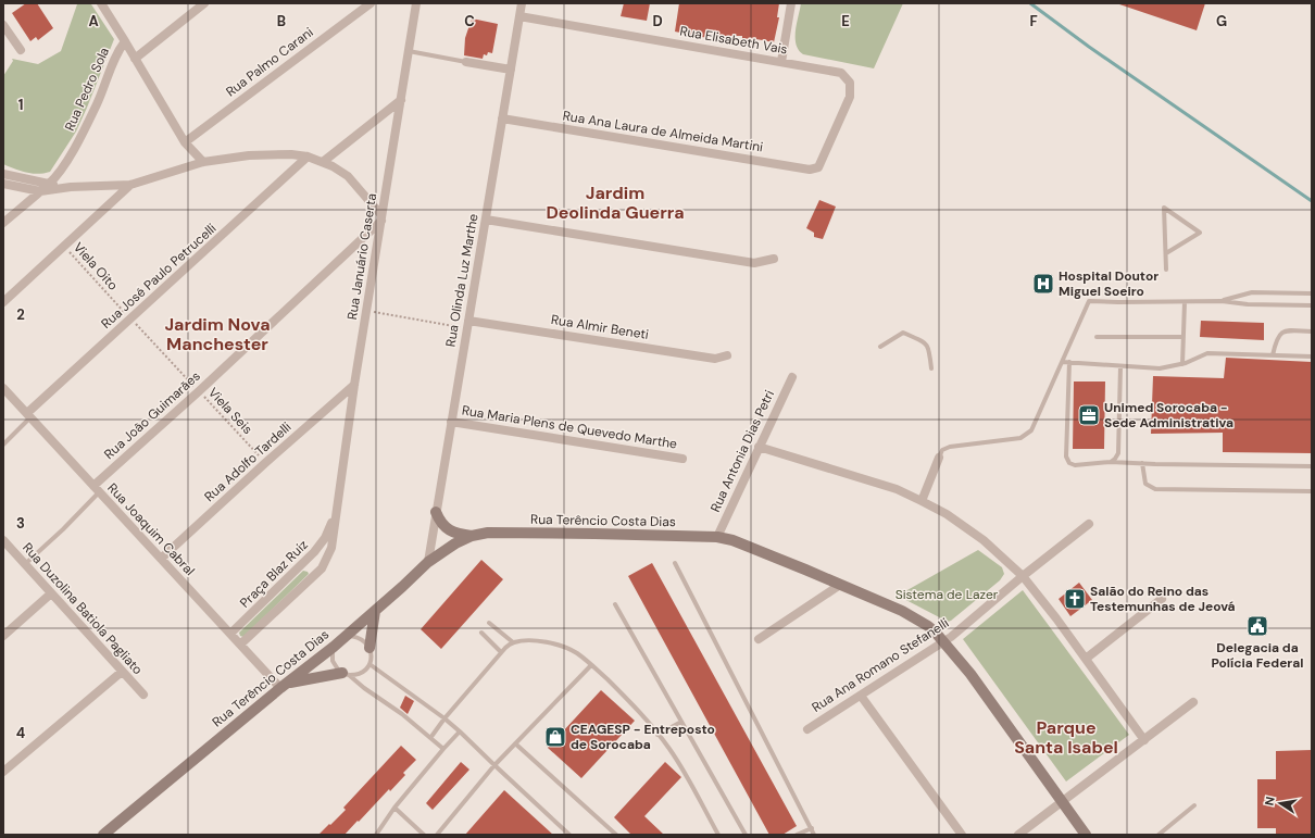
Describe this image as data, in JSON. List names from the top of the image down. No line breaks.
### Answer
{"streets":{"street":["Rua Elisabeth Vais","Rua Palmo Carani","Rua Pedro Sola","Rua Ana Laura de Almeida Martini","Rua Januário Caserta","Rua José Paulo Petrucelli","Rua Olinda Luz Marthe","Rua Almir Beneti","Rua João Guimarães","Rua Maria Plens de Quevedo Marthe","Rua Antonia Dias Petri","Rua Adolfo Tardelli","Rua Terêncio Costa Dias","Rua Joaquim Cabral","Praça Blaz Ruiz","Rua Duzolina Batiola Pagliato","Rua Ana Romano Stefanelli"],"path":["Viela Oito","Viela Seis"]},"crossings":[["Rua Elisabeth Vais","Rua Ana Laura de Almeida Martini"],["Rua Elisabeth Vais","Rua Olinda Luz Marthe"],["Rua Ana Laura de Almeida Martini","Rua Olinda Luz Marthe"],["Rua Januário Caserta","Rua João Guimarães"],["Rua Januário Caserta","Rua Adolfo Tardelli"],["Rua Januário Caserta","Praça Blaz Ruiz"],["Viela Oito","Rua José Paulo Petrucelli"],["Viela Oito","Viela Seis"],["Viela Oito","Rua João Guimarães"],["Rua José Paulo Petrucelli","Rua Joaquim Cabral"],["Rua Olinda Luz Marthe","Rua Almir Beneti"],["Rua Olinda Luz Marthe","Rua Maria Plens de Quevedo Marthe"],["Rua Olinda Luz Marthe","Rua Terêncio Costa Dias"],["Viela Seis","Rua João Guimarães"],["Viela Seis","Rua Adolfo Tardelli"],["Rua João Guimarães","Rua Joaquim Cabral"],["Rua João Guimarães","Rua Duzolina Batiola Pagliato"],["Rua Antonia Dias Petri","Rua Terêncio Costa Dias"],["Rua Adolfo Tardelli","Rua Joaquim Cabral"],["Rua Terêncio Costa Dias","Rua Joaquim Cabral"],["Rua Terêncio Costa Dias","Rua Ana Romano Stefanelli"],["Rua Joaquim Cabral","Praça Blaz Ruiz"]],"districts":["Jardim Deolinda Guerra","Jardim Nova Manchester","Parque Santa Isabel"],"parks":["Sistema de Lazer"],"places":{"hospital":["Hospital Doutor Miguel Soeiro"],"office":["Unimed Sorocaba - Sede Administrativa"],"church":["Salão do Reino das Testemunhas de Jeová"],"public building":["Delegacia da Polícia Federal"],"shop":["CEAGESP - Entreposto de Sorocaba"]},"north":"left","grid":{"columns":["A","B","C","D","E","F","G"],"rows":["1","2","3","4"]}}
